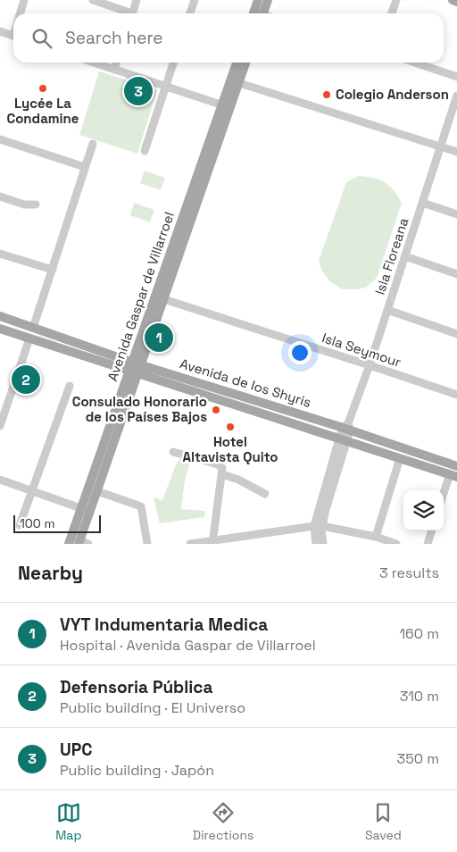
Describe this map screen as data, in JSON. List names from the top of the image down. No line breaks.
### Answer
{"streets":{"main road":["Avenida Gaspar de Villarroel","Avenida de los Shyris"],"street":["Isla Floreana","Isla Seymour"]},"crossings":[["Isla Floreana","Isla Seymour"],["Isla Floreana","Avenida de los Shyris"],["Avenida Gaspar de Villarroel","Isla Seymour"],["Avenida Gaspar de Villarroel","Avenida de los Shyris"]],"places":["Lycée La Condamine","Colegio Anderson","Consulado Honorario de los Países Bajos","Hotel Altavista Quito"],"scale_bar":"100 m","page":{"search":"Search here","pins":["3","1","2"],"scale":"100 m","heading":["Nearby","3 results"],"list":[{"mark":"1","name":"VYT Indumentaria Medica","note":"Hospital · Avenida Gaspar de Villarroel","value":"160 m"},{"mark":"2","name":"Defensoria Pública","note":"Public building · El Universo","value":"310 m"},{"mark":"3","name":"UPC","note":"Public building · Japón","value":"350 m"}],"nav":["Map","Directions","Saved"]}}
